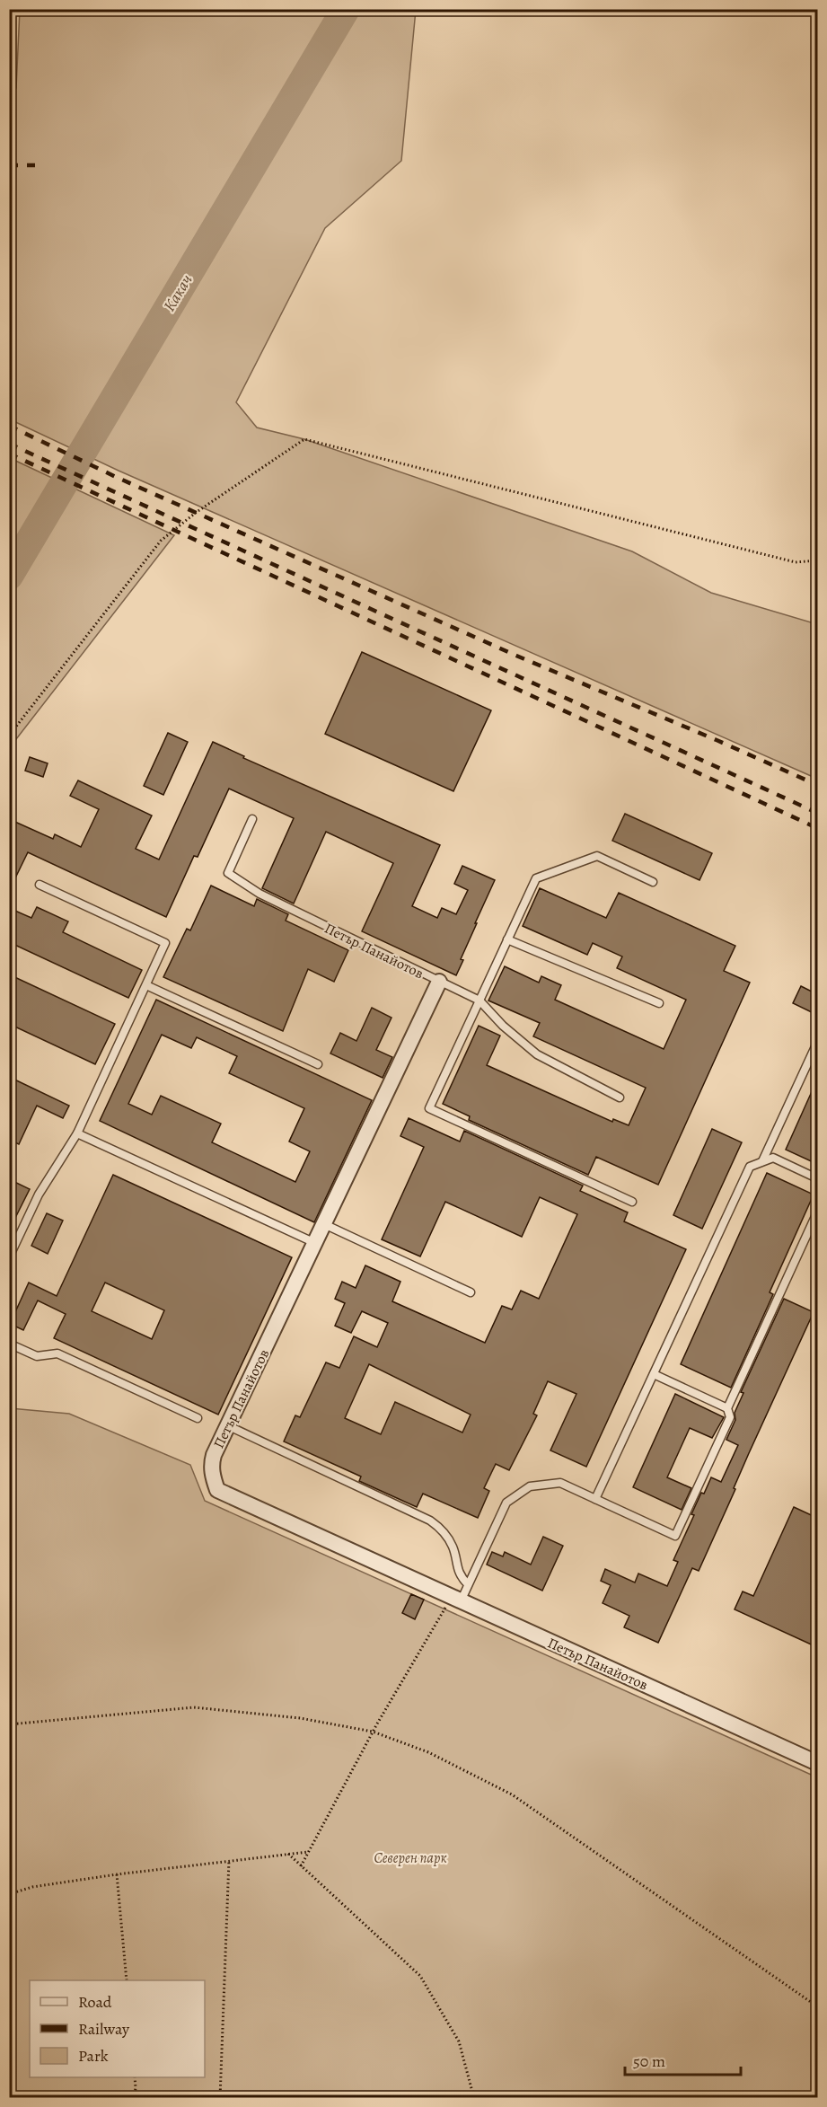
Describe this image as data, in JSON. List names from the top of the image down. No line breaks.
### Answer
{"streets":{"street":["Петър Панайотов"]},"water":["Какач"],"parks":["Северен парк"],"legend":["Road","Railway","Park"],"scale_bar":"50 m"}
